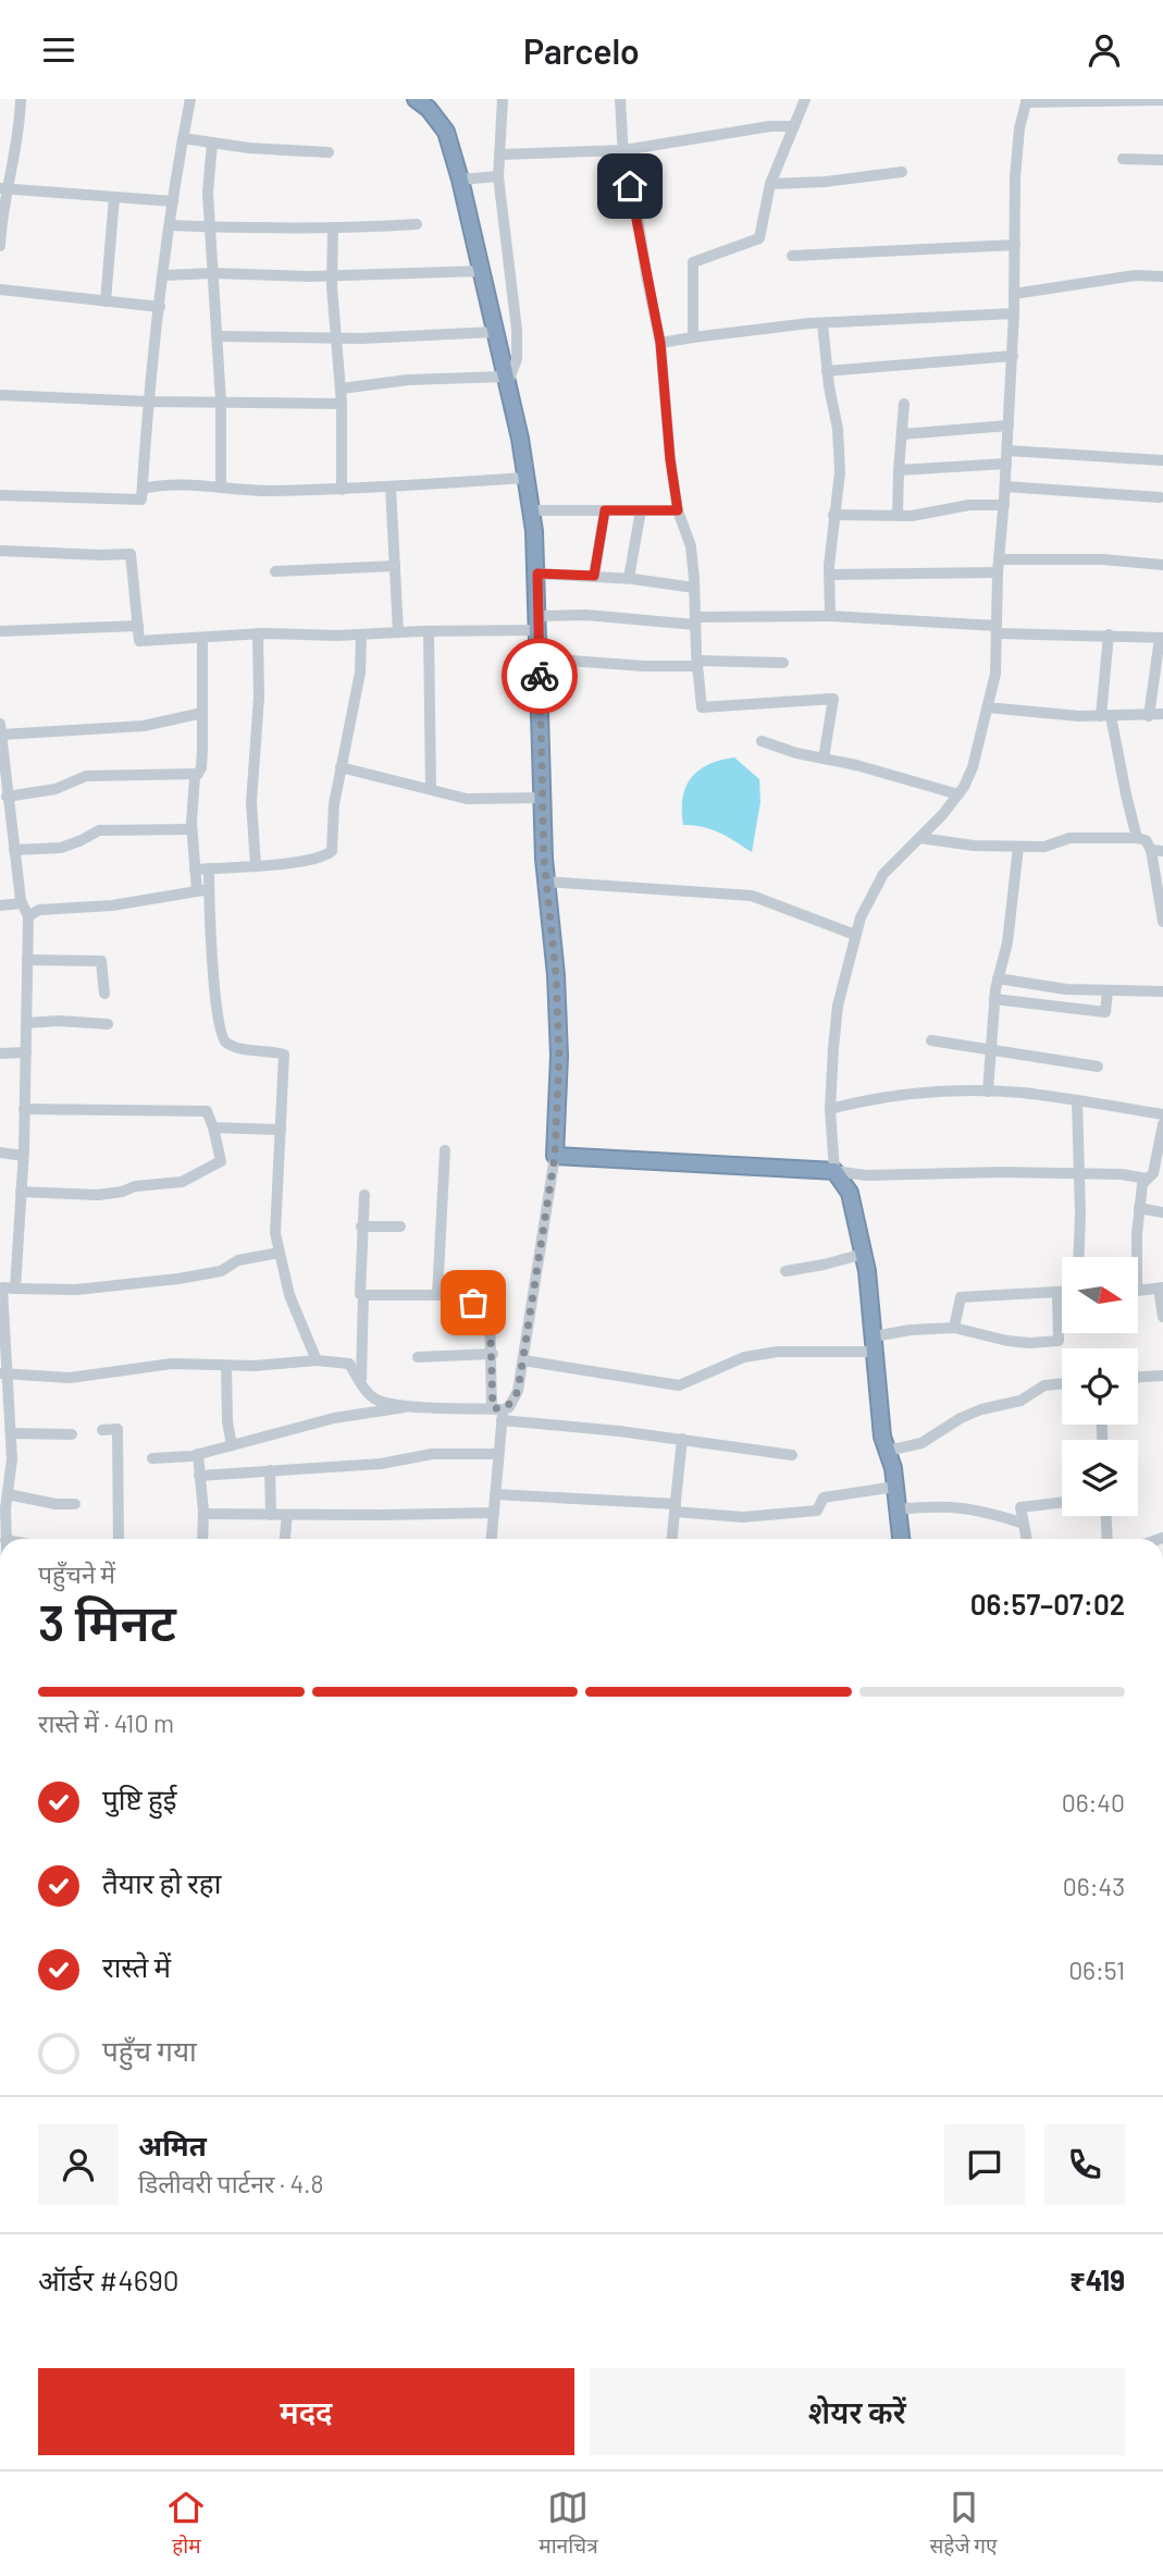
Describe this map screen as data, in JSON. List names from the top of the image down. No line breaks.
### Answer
{"north":"right","page":{"header":"Parcelo","heading":["3 मिनट","पहुँचने में","06:57–07:02"],"panel":["अमित","डिलीवरी पार्टनर · 4.8","ऑर्डर #4690","₹419"],"bar":"रास्ते में · 410 m","list":[["पुष्टि हुई","06:40"],["तैयार हो रहा","06:43"],["रास्ते में","06:51"],"पहुँच गया"],"buttons":["मदद","शेयर करें"],"tabs":["होम","मानचित्र","सहेजे गए"]}}
